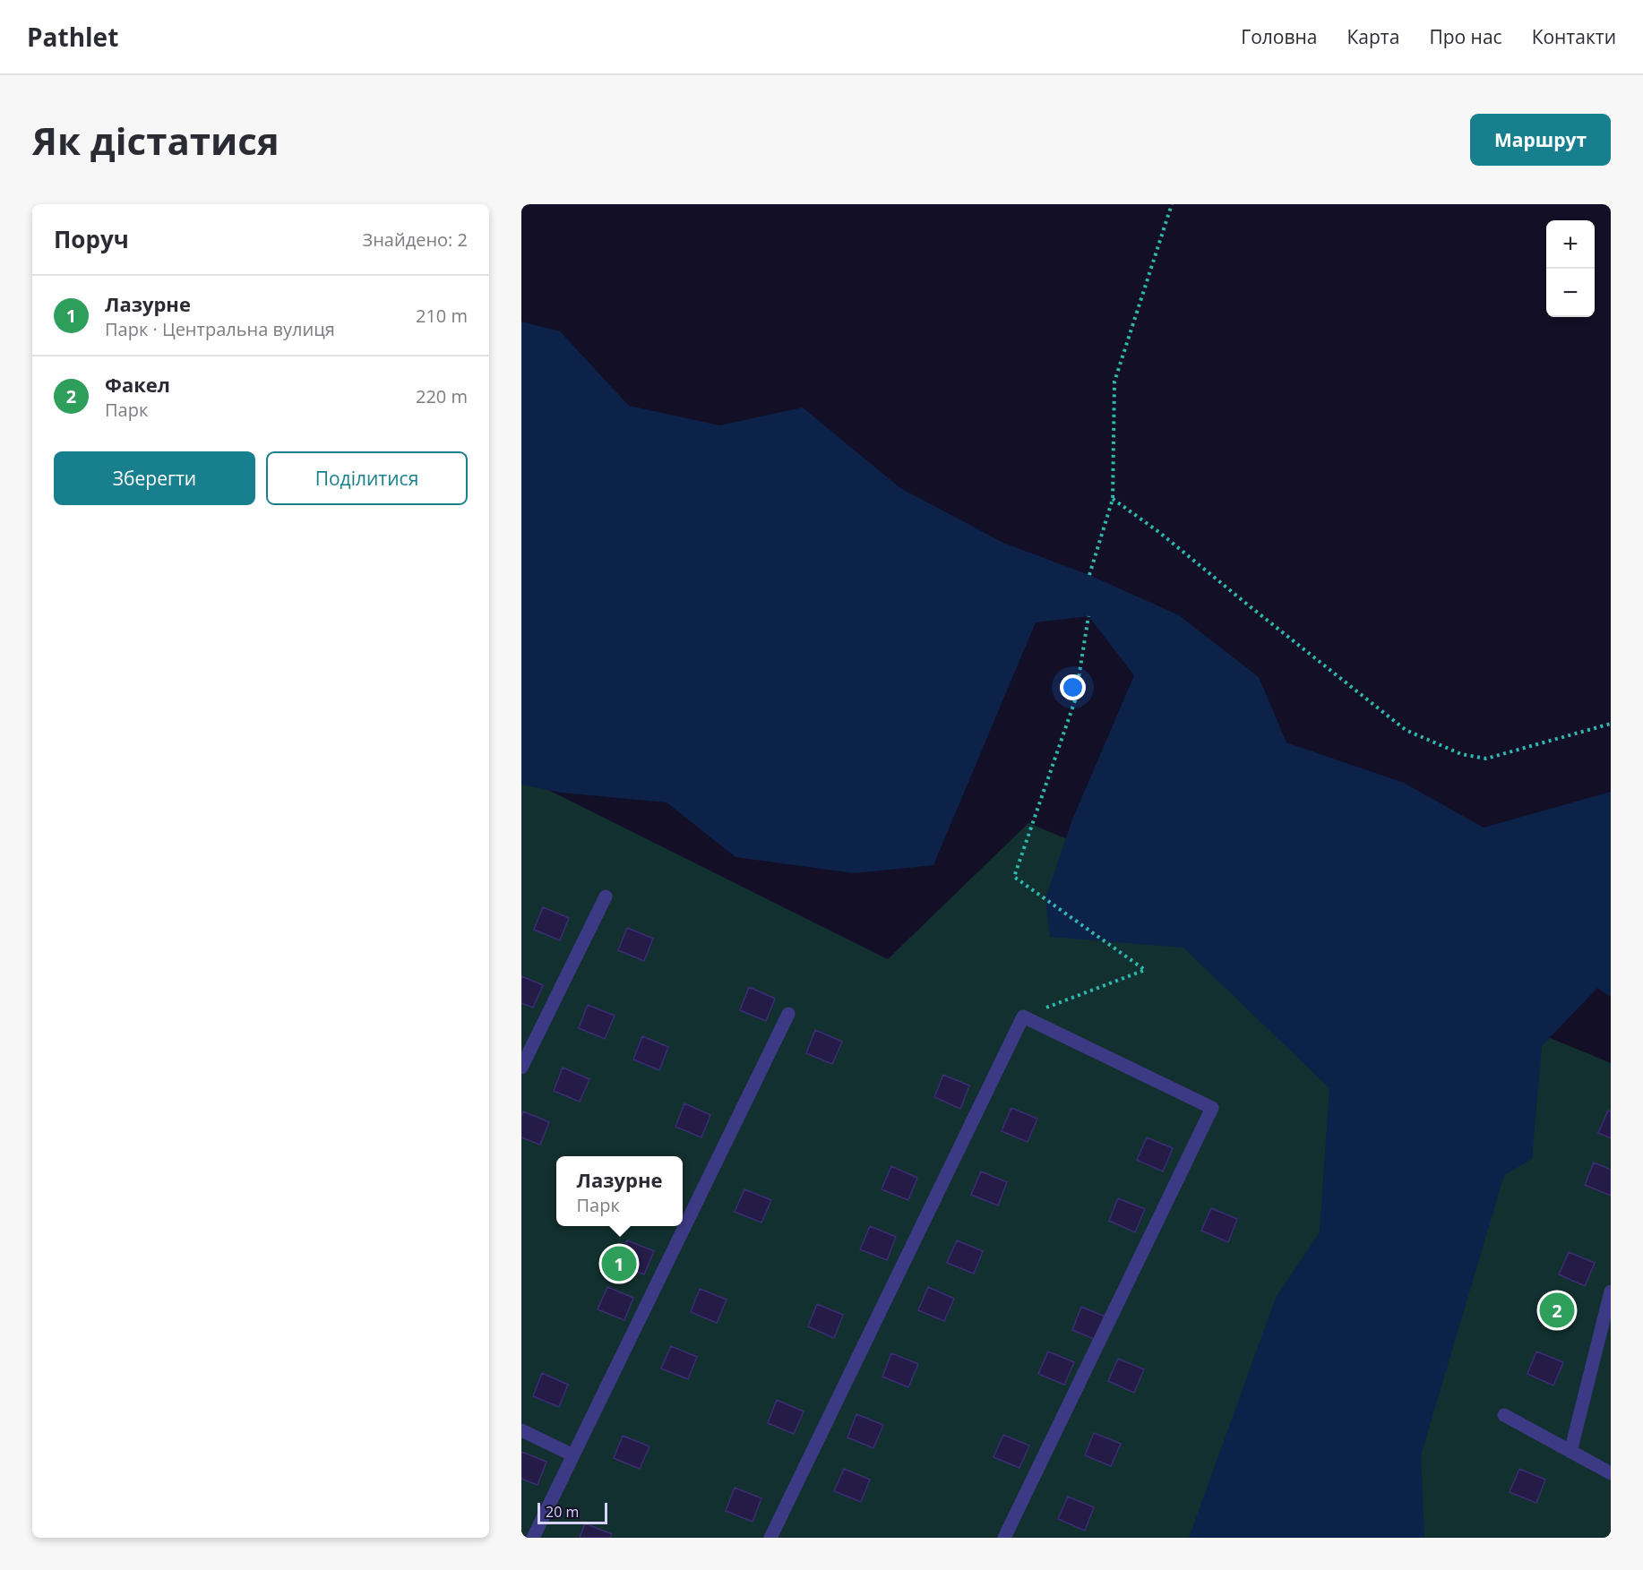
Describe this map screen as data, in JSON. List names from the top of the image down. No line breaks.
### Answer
{"scale_bar":"20 m","page":{"header":"Pathlet","nav":["Головна","Карта","Про нас","Контакти"],"buttons":["Маршрут",["Зберегти","Поділитися"]],"title":"Як дістатися","heading":["Поруч","Знайдено: 2"],"map_buttons":["+","−"],"list":[{"mark":"1","name":"Лазурне","note":"Парк · Центральна вулиця","value":"210 m"},{"mark":"2","name":"Факел","note":"Парк","value":"220 m"}],"popup":["Лазурне","Парк"],"pins":["1","2"],"scale":"20 m"}}
